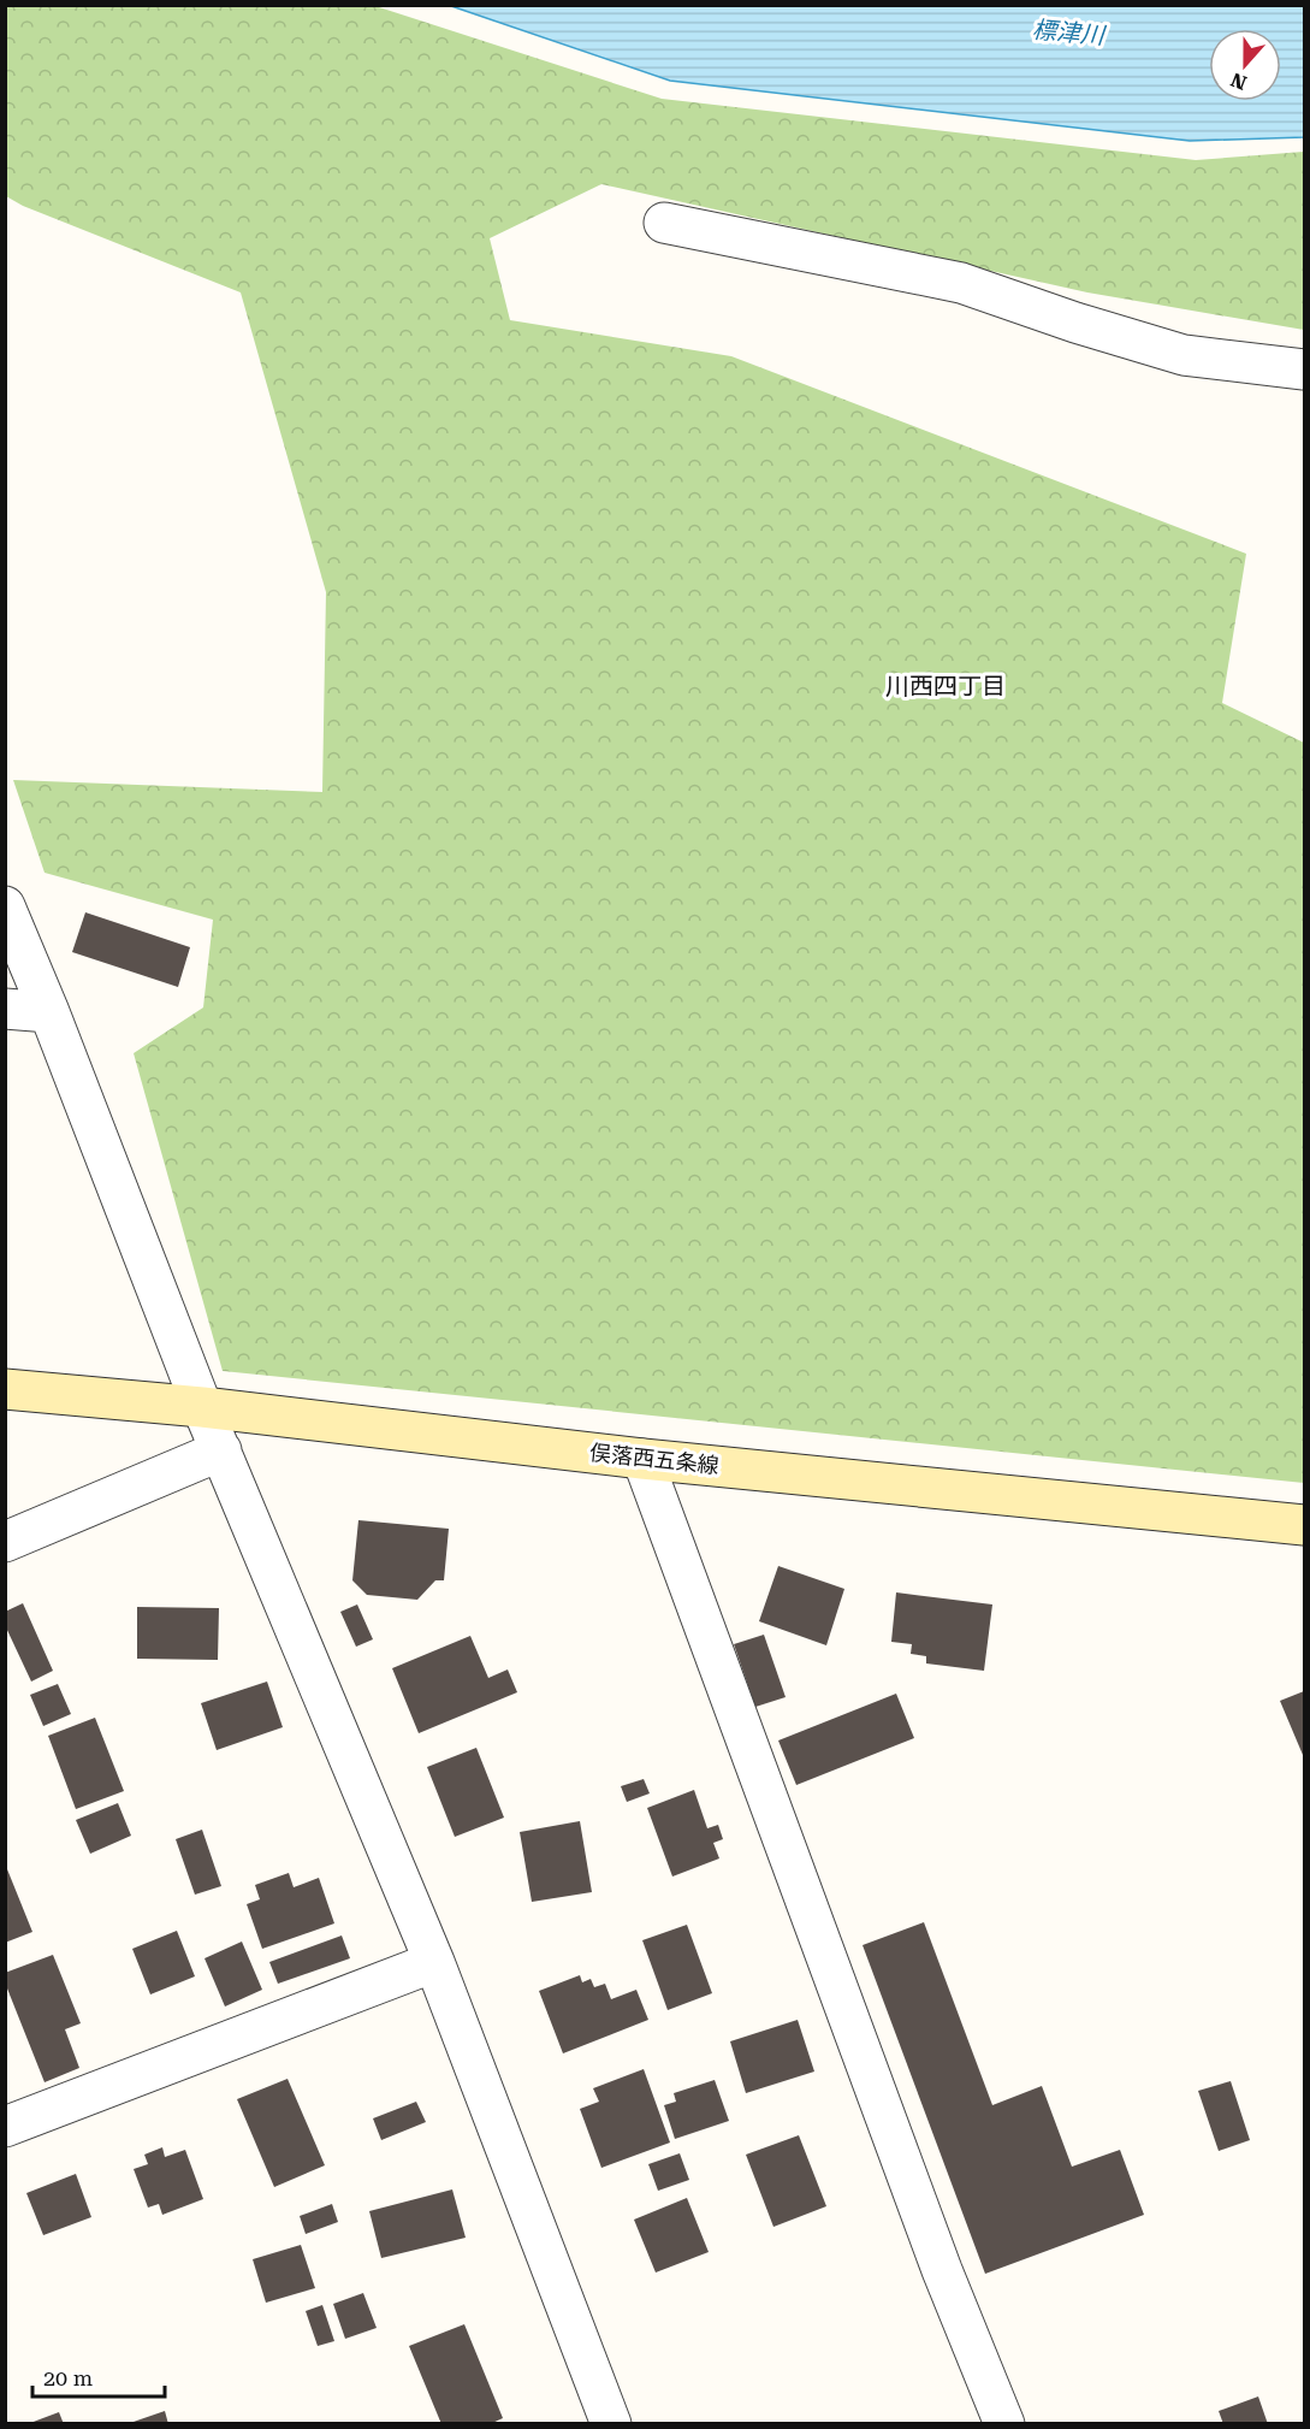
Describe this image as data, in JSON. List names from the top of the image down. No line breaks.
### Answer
{"streets":{"main road":["俣落西五条線"]},"districts":["川西四丁目"],"water":["標津川"],"scale_bar":"20 m","north":"bottom"}
